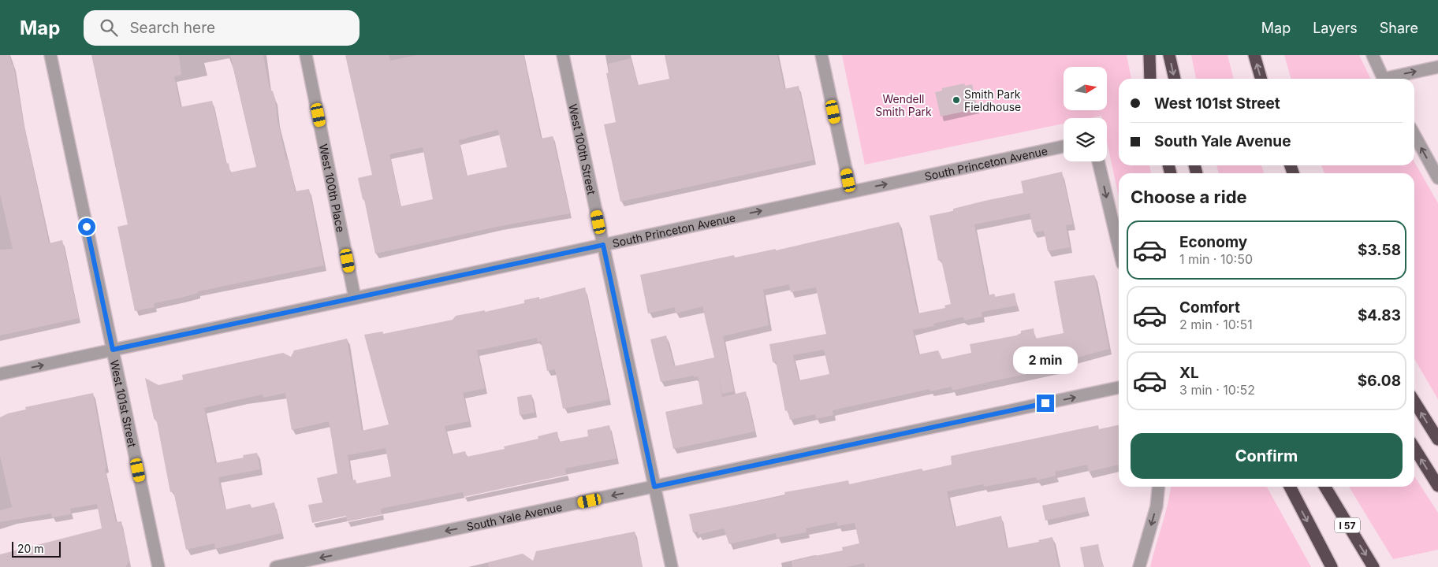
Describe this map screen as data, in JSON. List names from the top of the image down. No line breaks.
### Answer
{"streets":{"highway":["I 57"],"street":["West 100th Street","South Princeton Avenue","West 100th Place","West 101st Street","South Yale Avenue"]},"crossings":[["West 100th Street","South Princeton Avenue"],["West 100th Street","South Yale Avenue"],["South Princeton Avenue","West 100th Place"],["South Princeton Avenue","West 101st Street"]],"one_way":["South Princeton Avenue"],"parks":["Wendell Smith Park"],"places":["Smith Park Fieldhouse"],"scale_bar":"20 m","north":"right","page":{"header":"Map","search":"Search here","nav":["Map","Layers","Share"],"banner":["West 101st Street","South Yale Avenue"],"heading":"Choose a ride","list":[{"name":"Economy","note":"1 min · 10:50","value":"$3.58"},{"name":"Comfort","note":"2 min · 10:51","value":"$4.83"},{"name":"XL","note":"3 min · 10:52","value":"$6.08"}],"bubble":"2 min","buttons":"Confirm","scale":"20 m"}}
